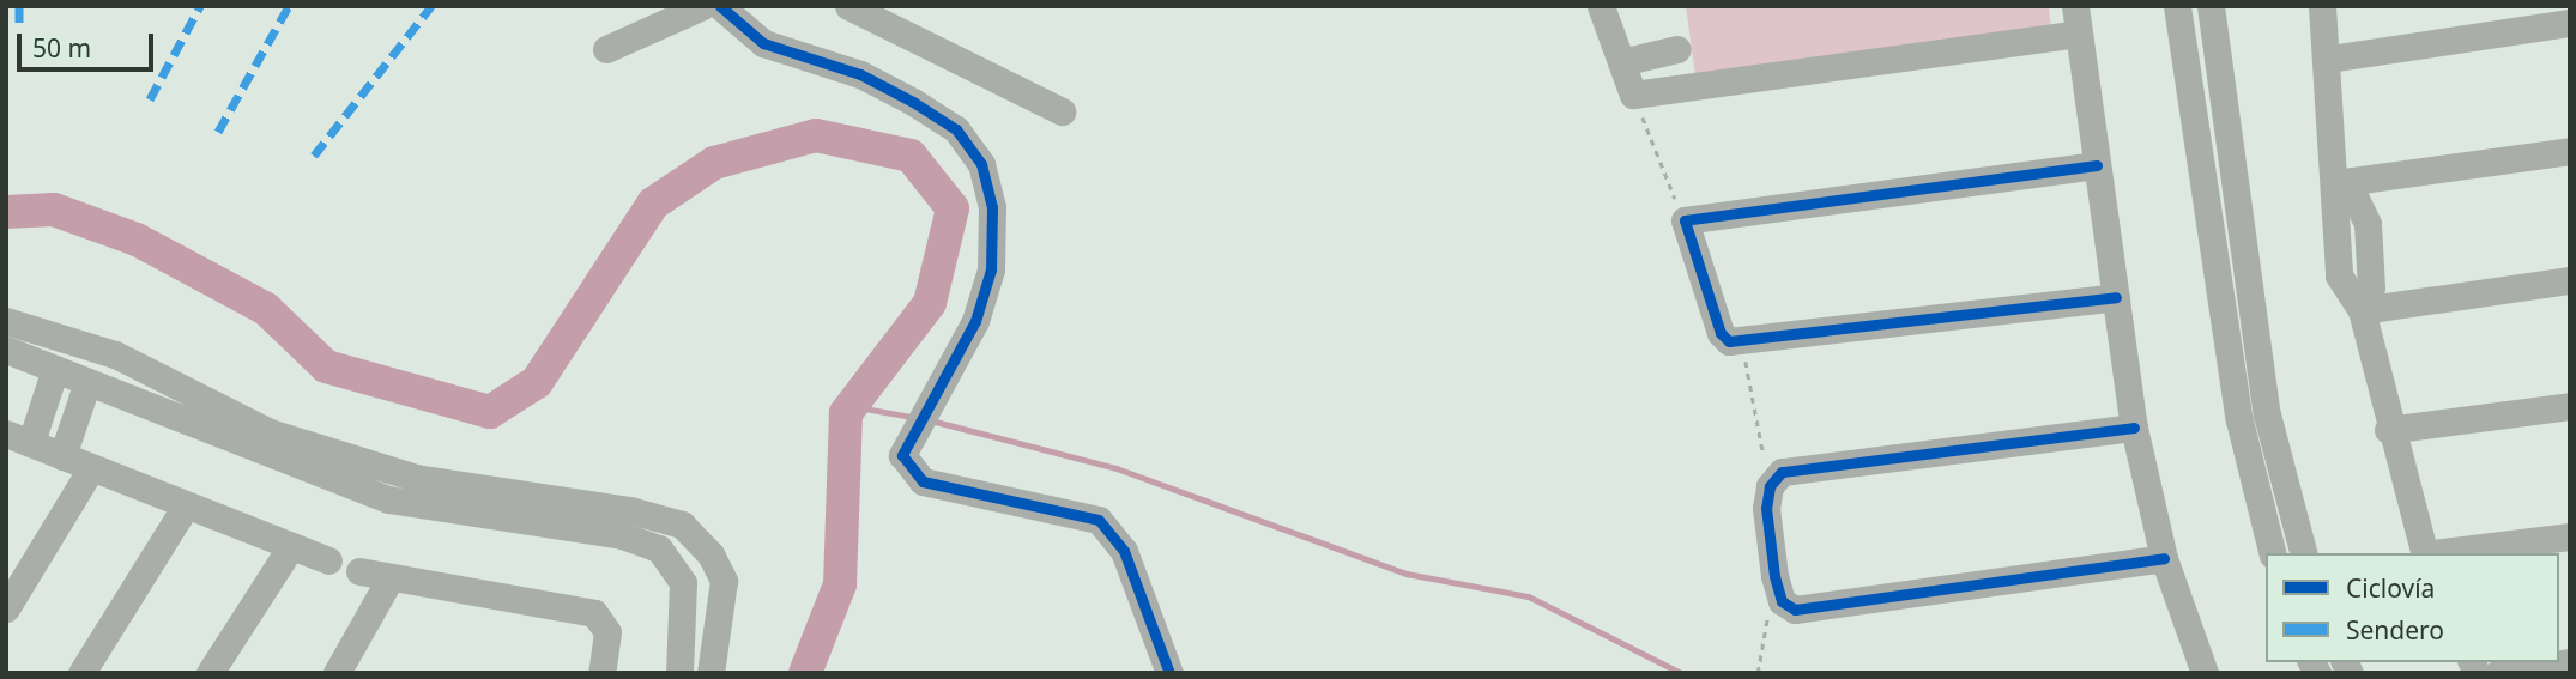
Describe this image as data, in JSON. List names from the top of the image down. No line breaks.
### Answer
{"legend":["Ciclovía","Sendero"],"scale_bar":"50 m"}
